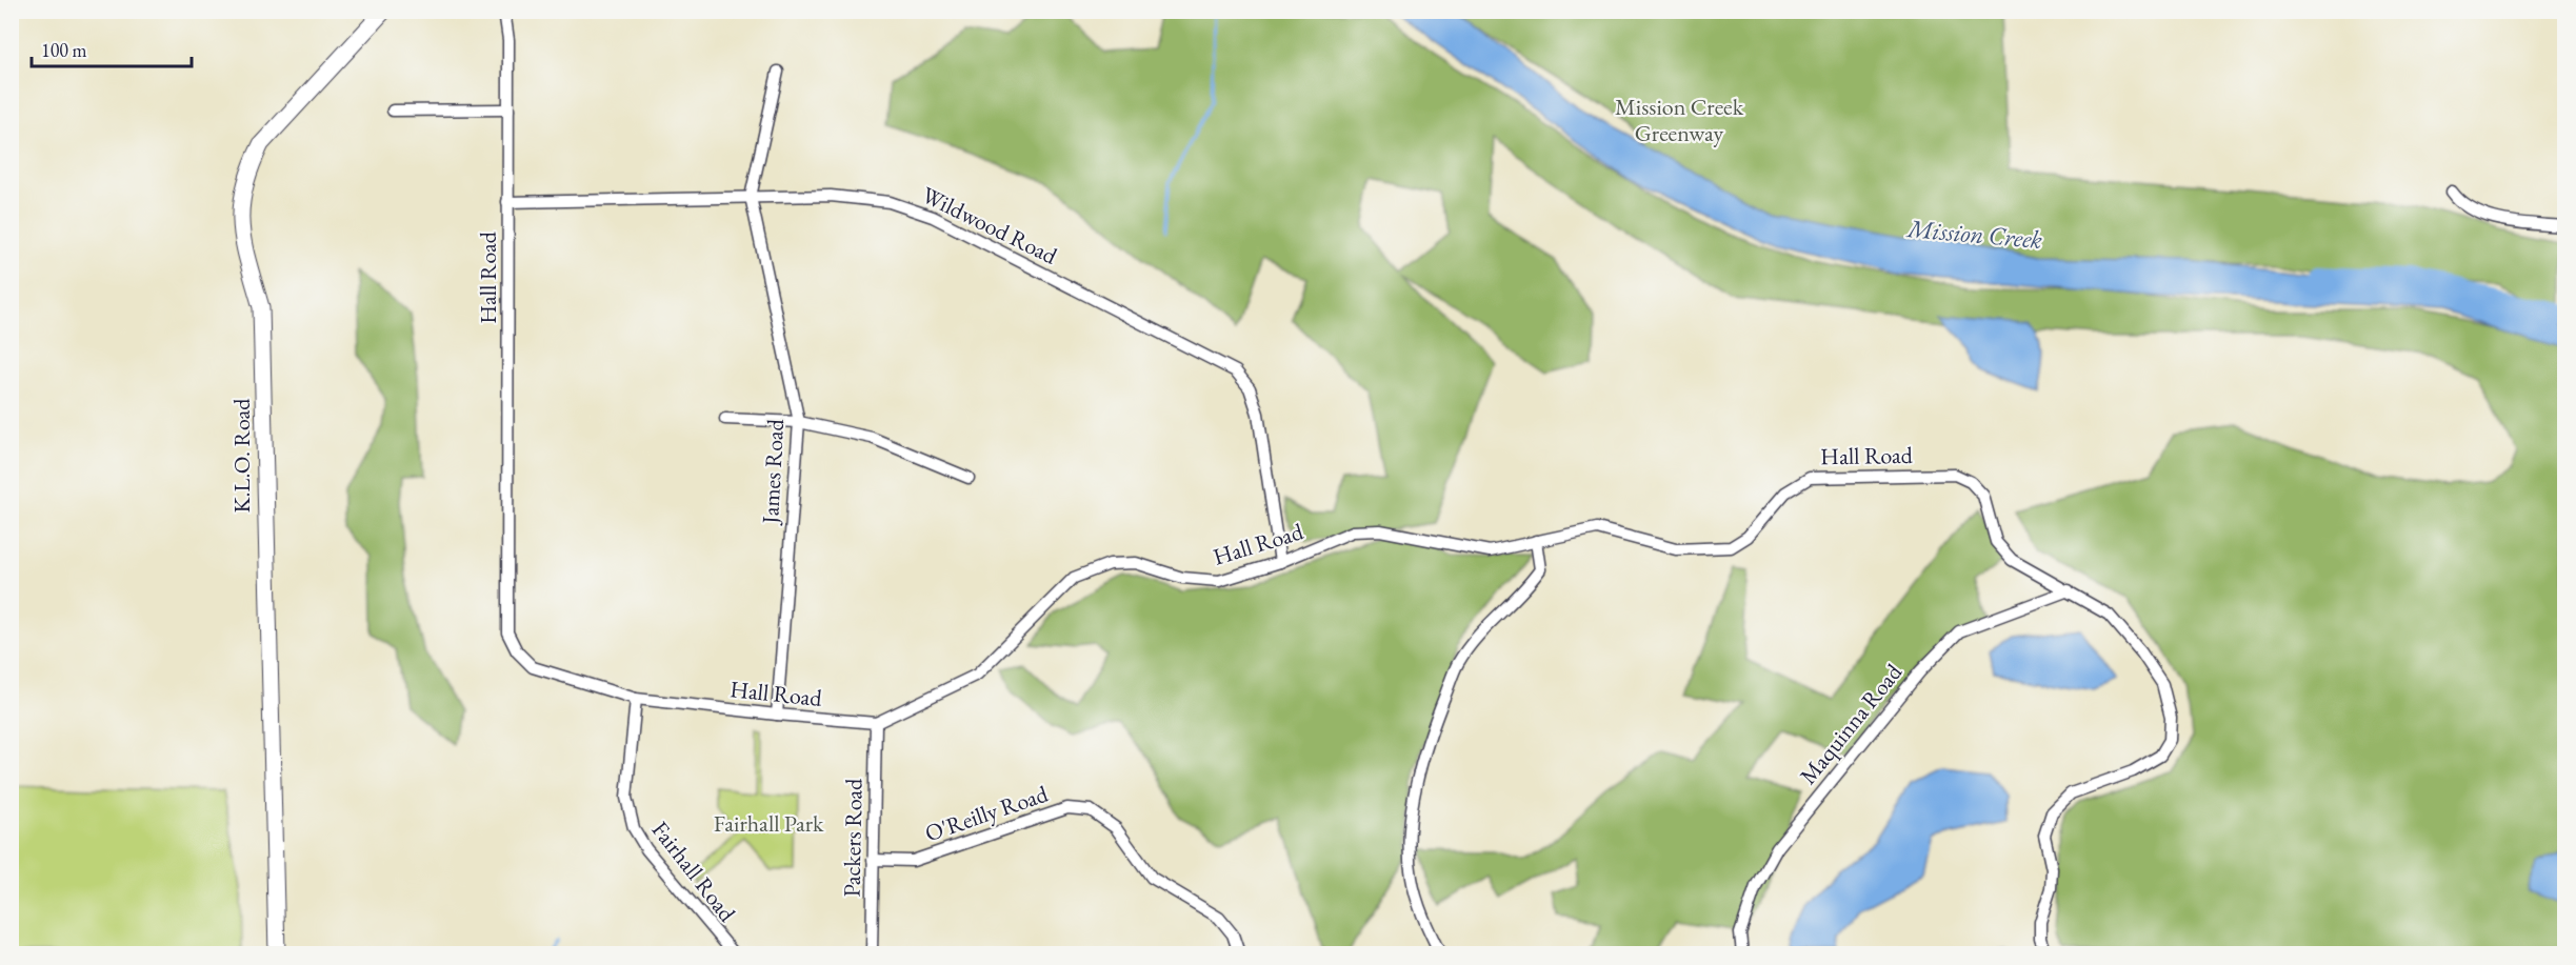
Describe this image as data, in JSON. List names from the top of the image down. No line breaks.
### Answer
{"streets":{"main road":["K.L.O. Road"],"street":["Wildwood Road","Hall Road","James Road","Maquinna Road","O'Reilly Road","Packers Road","Fairhall Road"]},"crossings":[["Wildwood Road","Hall Road"],["Wildwood Road","James Road"],["Hall Road","James Road"],["Hall Road","Maquinna Road"],["Hall Road","Packers Road"],["Hall Road","Fairhall Road"],["O'Reilly Road","Packers Road"]],"water":["Mission Creek"],"parks":["Mission Creek Greenway","Fairhall Park"],"scale_bar":"100 m"}
